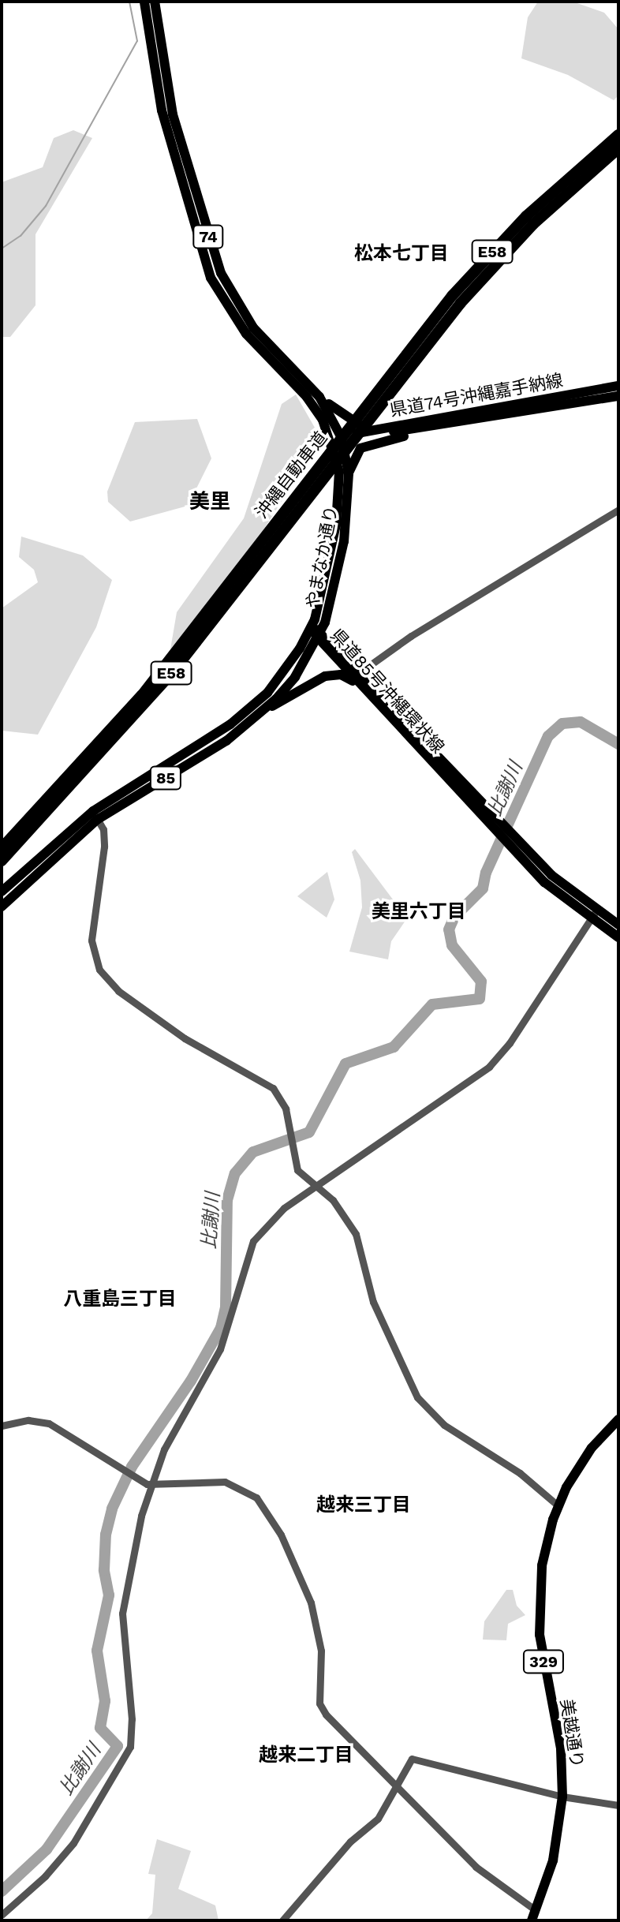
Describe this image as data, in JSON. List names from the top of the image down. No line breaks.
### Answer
{"streets":{"highway":["E58","沖縄自動車道"],"main road":["74","県道74号沖縄嘉手納線","やまなか通り","県道85号沖縄環状線","85","329","美越通り"]},"crossings":[["74","県道74号沖縄嘉手納線"],["74","やまなか通り"],["県道74号沖縄嘉手納線","やまなか通り"],["やまなか通り","県道85号沖縄環状線"]],"districts":["松本七丁目","美里","美里六丁目","八重島三丁目","越来三丁目","越来二丁目"],"water":["比謝川"]}
